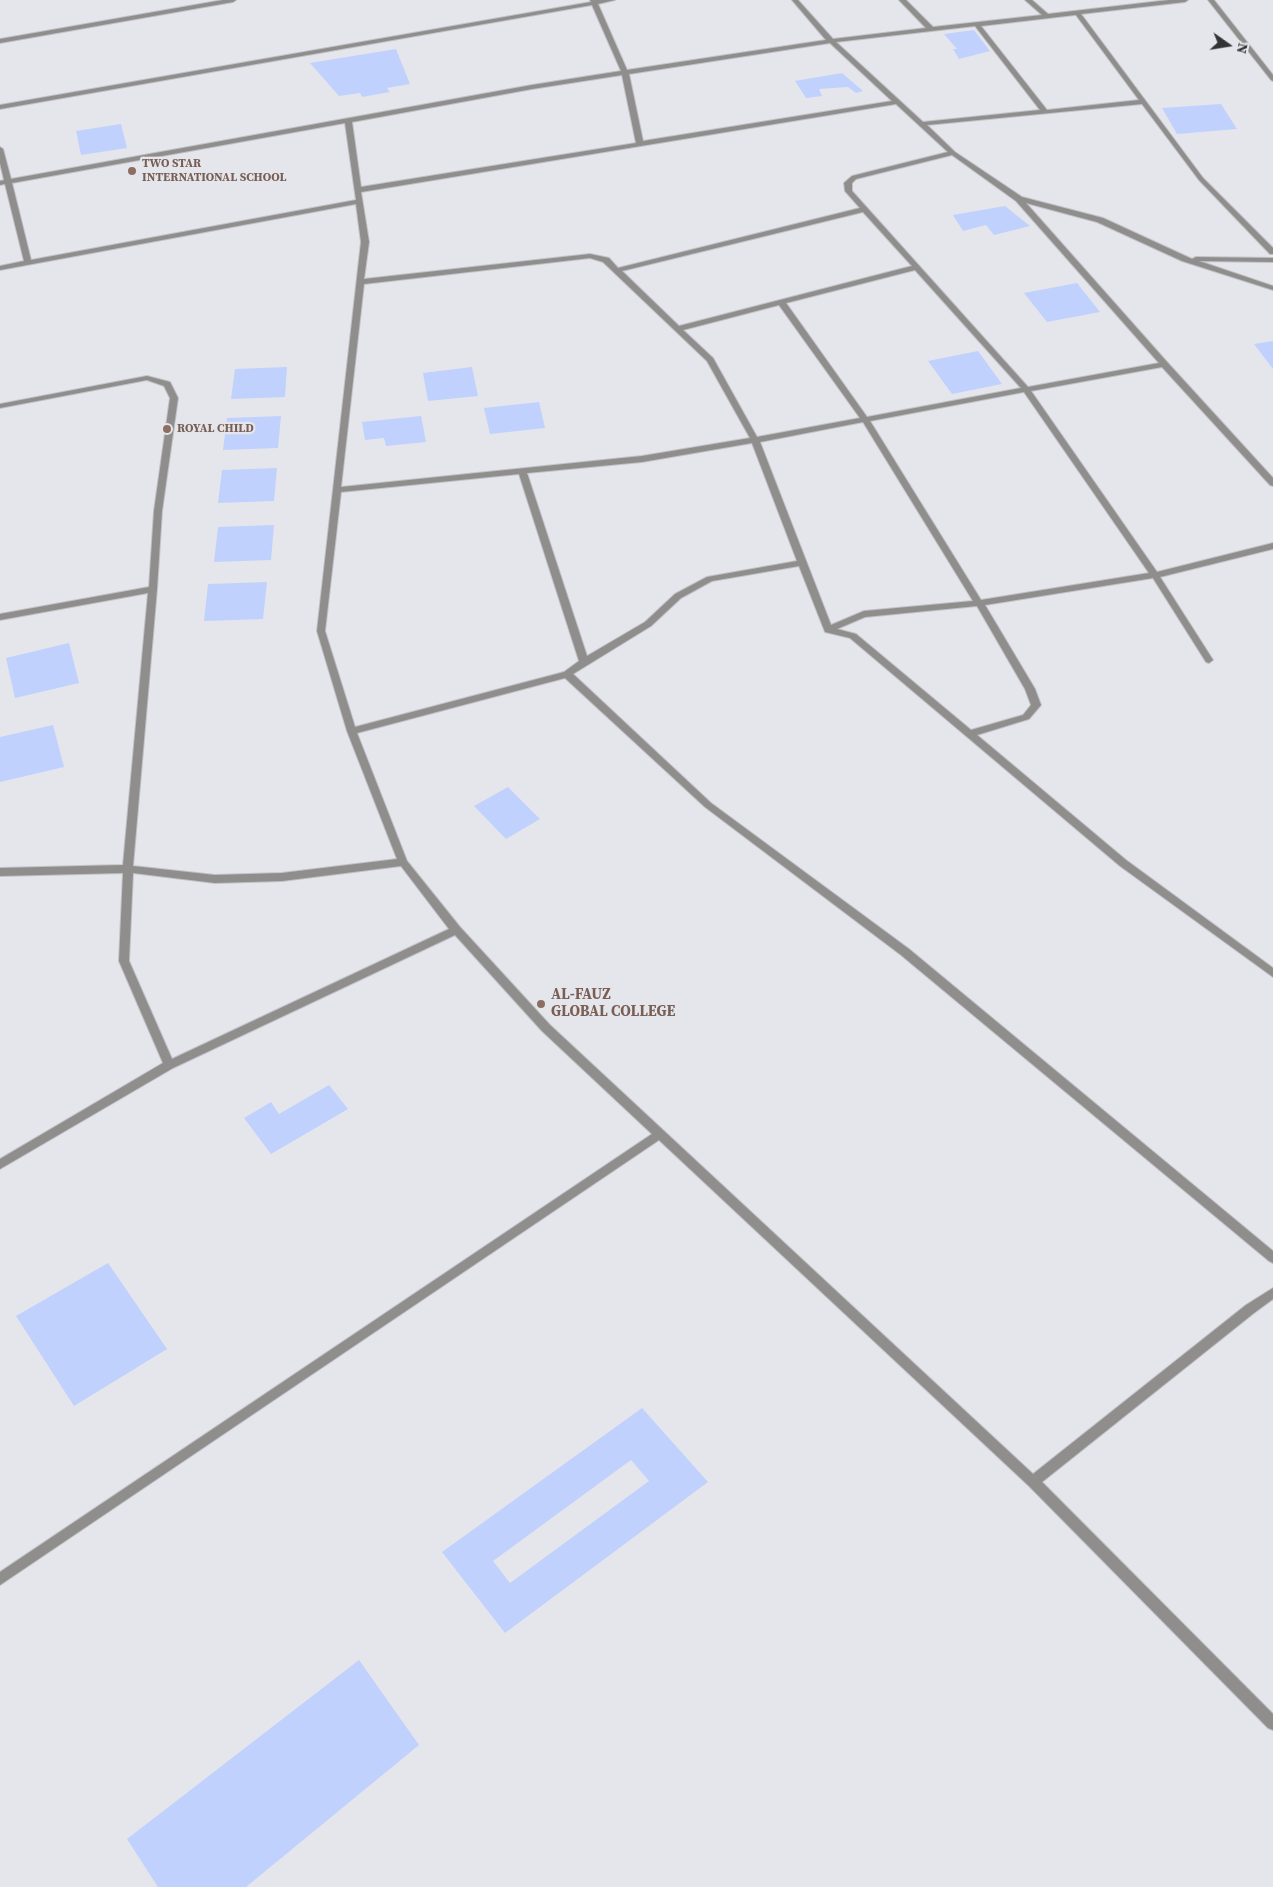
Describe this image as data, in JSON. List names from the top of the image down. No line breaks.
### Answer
{"places":["TWO STAR INTERNATIONAL SCHOOL","ROYAL CHILD","AL-FAUZ GLOBAL COLLEGE"],"north":"right"}
